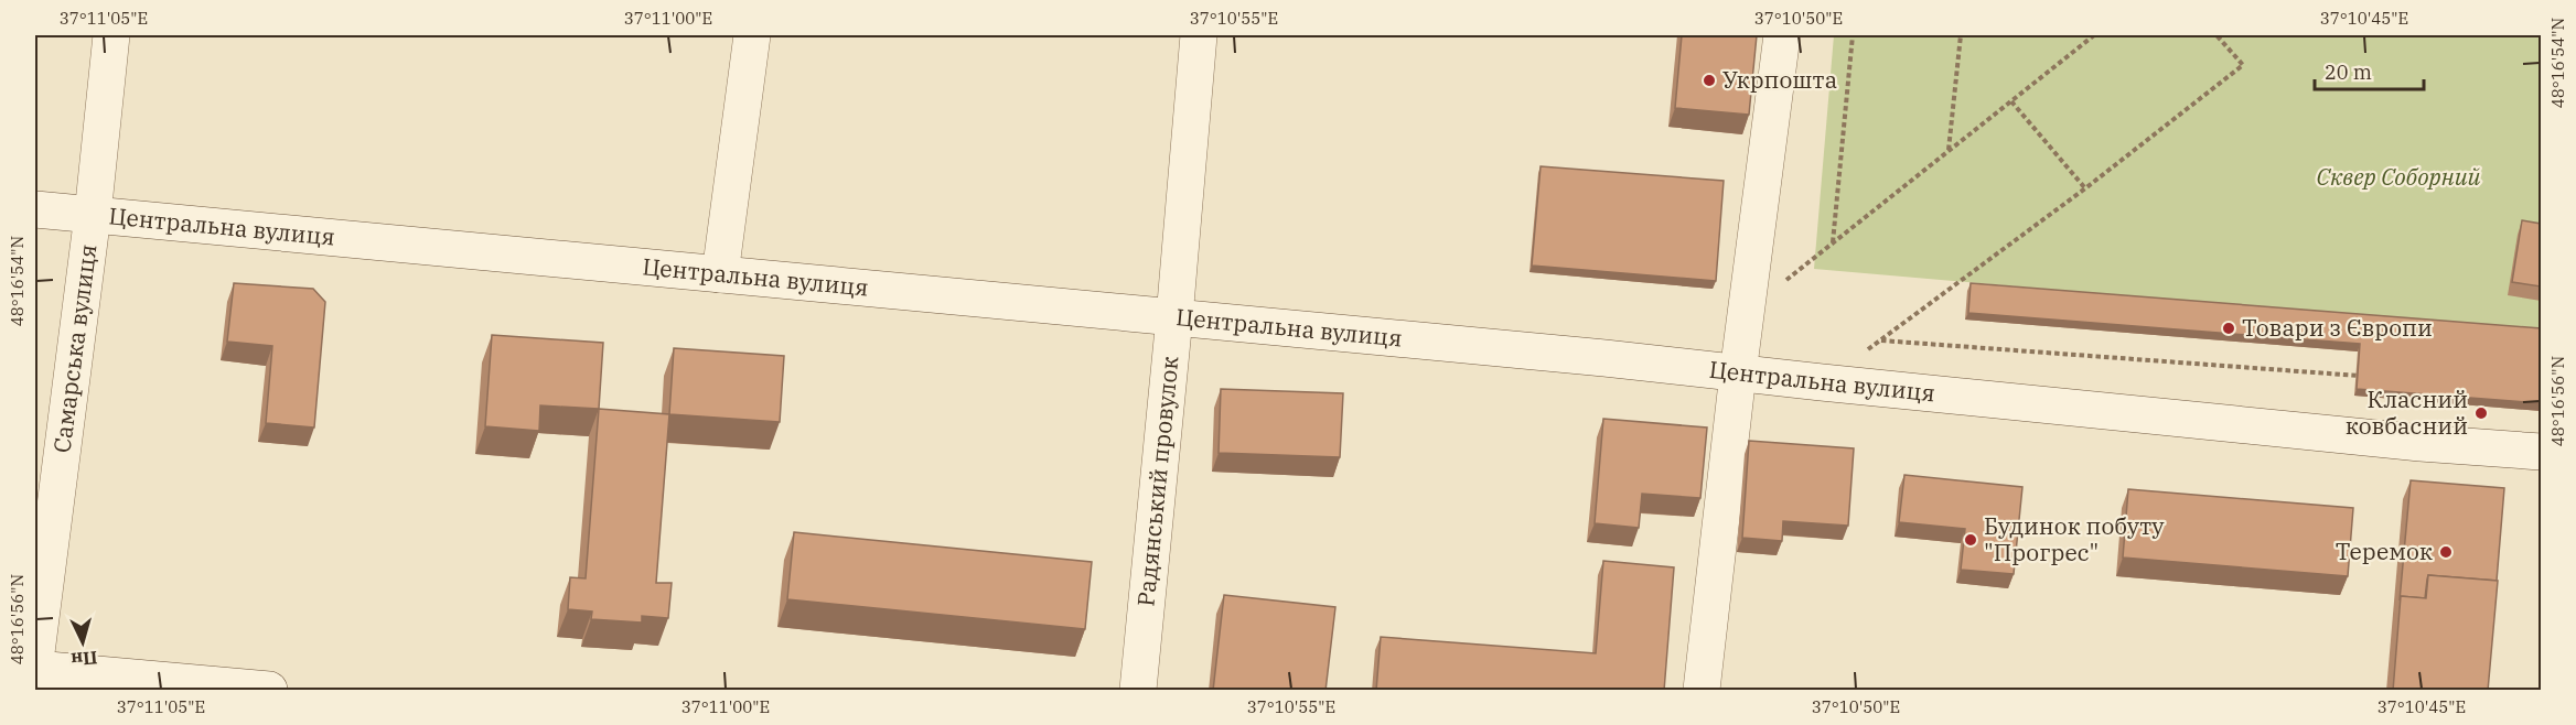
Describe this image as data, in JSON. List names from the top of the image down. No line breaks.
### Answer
{"streets":{"street":["Центральна вулиця","Самарська вулиця","Радянський провулок"]},"crossings":[["Центральна вулиця","Самарська вулиця"],["Центральна вулиця","Радянський провулок"]],"parks":["Сквер Соборний"],"places":["Укрпошта","Товари з Європи","Класний ковбасний","Будинок побуту \"Прогрес\"","Теремок"],"scale_bar":"20 m","north":"bottom","coordinates":["37°11'05\"E","37°11'00\"E","37°10'55\"E","37°10'50\"E","37°10'45\"E","48°16'54\"N","48°16'56\"N"]}
